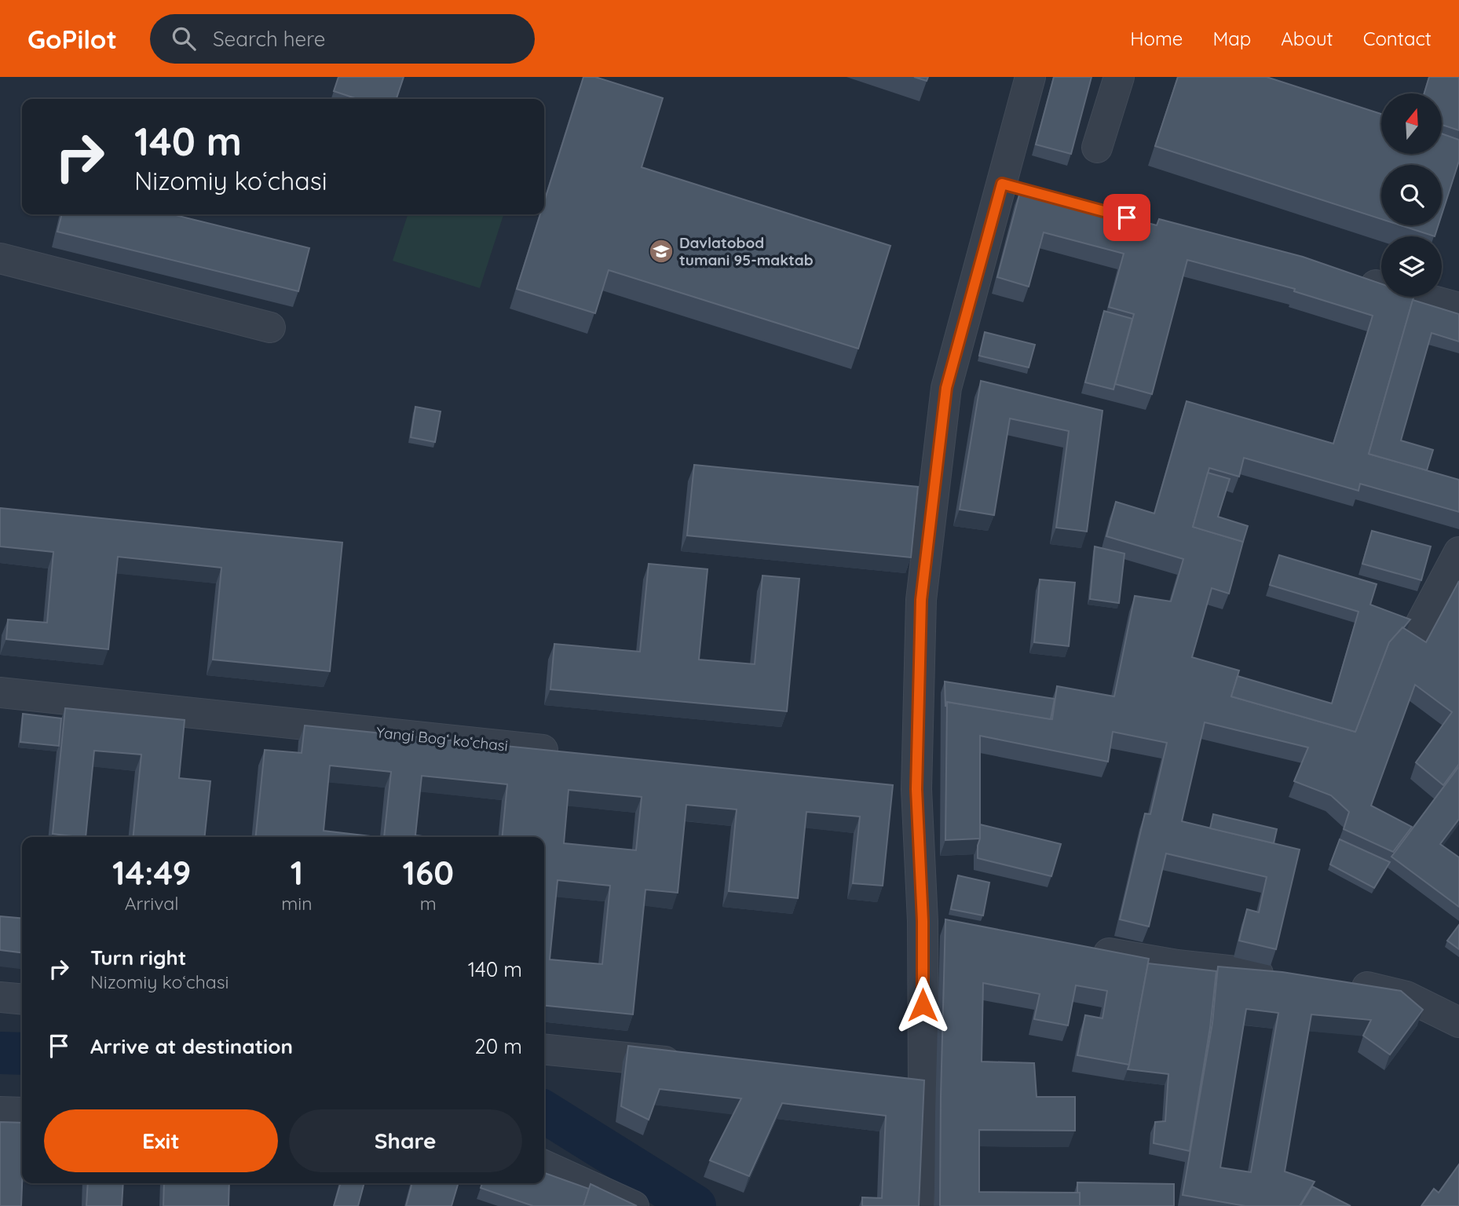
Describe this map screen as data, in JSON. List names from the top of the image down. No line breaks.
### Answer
{"streets":{"street":["Yangi Bogʻ koʻchasi"]},"places":{"school or university":["Davlatobod tumani 95-maktab"]},"north":"top","page":{"header":"GoPilot","search":"Search here","nav":["Home","Map","About","Contact"],"turn":["140 m","Nizomiy koʻchasi"],"eta":["14:49","Arrival","1","min","160","m"],"list":[{"name":"Turn right","note":"Nizomiy koʻchasi","value":"140 m"},{"name":"Arrive at destination","value":"20 m"}],"buttons":["Exit","Share"]}}
